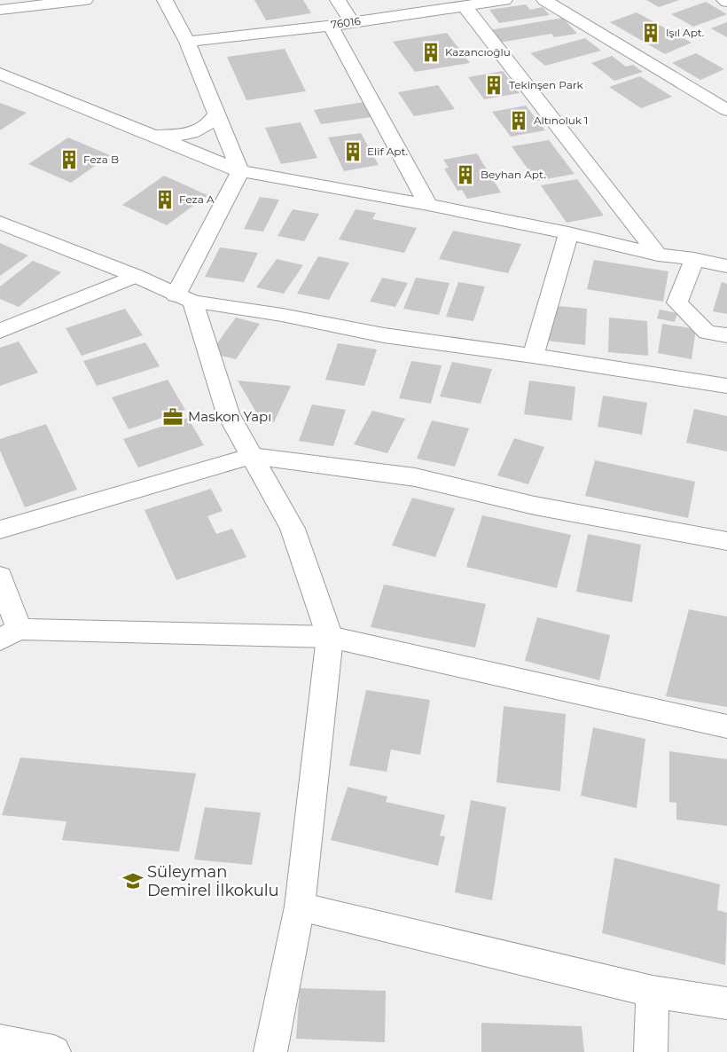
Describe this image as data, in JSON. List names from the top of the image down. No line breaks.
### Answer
{"streets":{"street":["76016"]},"places":{"building":["Işıl Apt.","Kazancıoğlu","Tekinşen Park","Altınoluk 1","Elif Apt.","Feza B","Beyhan Apt.","Feza A"],"office":["Maskon Yapı"],"school or university":["Süleyman Demirel İlkokulu"]}}
